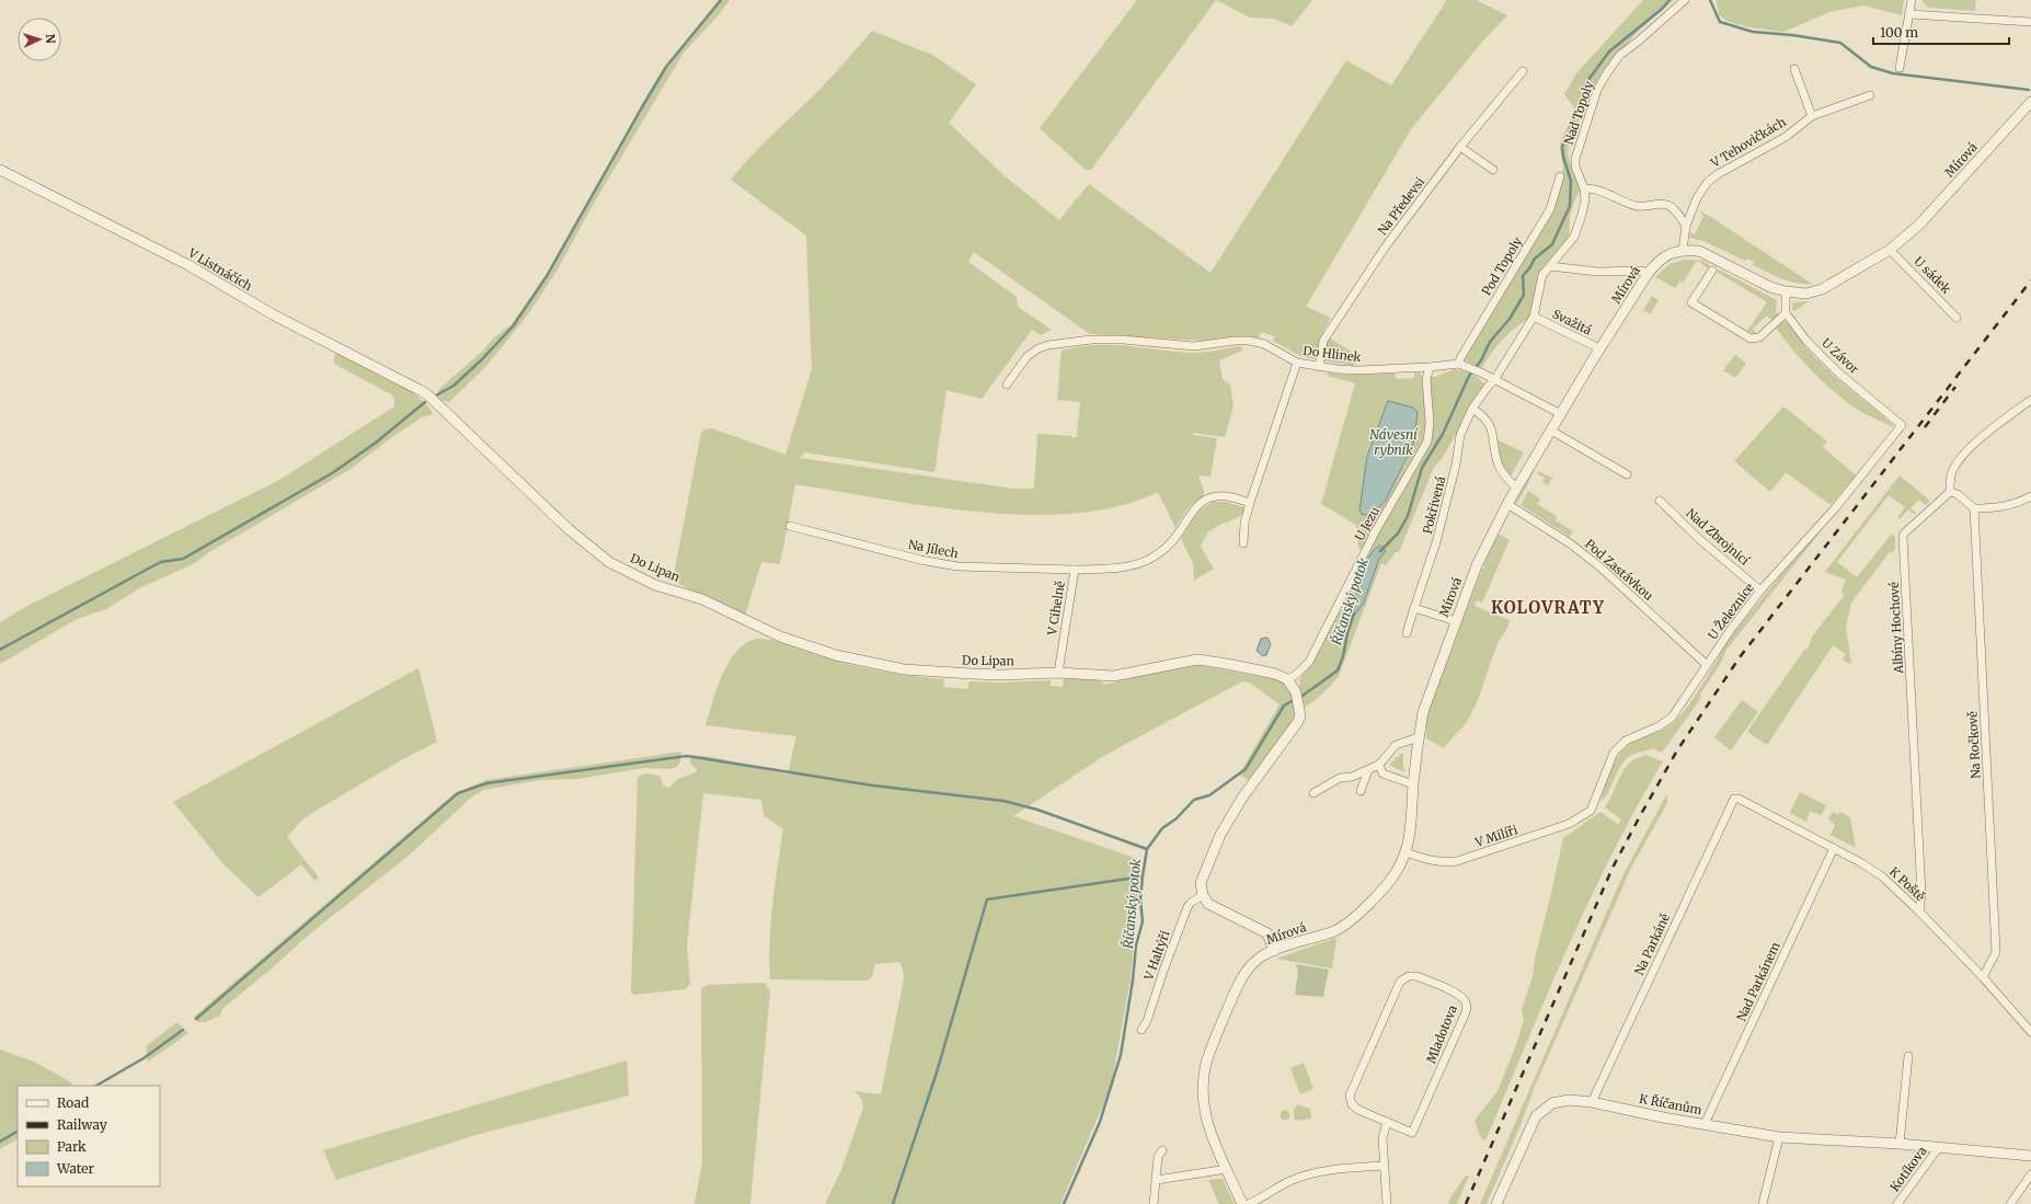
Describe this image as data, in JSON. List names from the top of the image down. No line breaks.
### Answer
{"streets":{"street":["Nad Topoly","V Tehovičkách","Mírová","Na Předevsi","Pod Topoly","V Listnáčích","U sádek","Svažitá","Do Hlinek","U Závor","Pokřivená","U Jezu","Nad Zbrojnicí","Na Jílech","Do Lipan","Pod Zastávkou","V Cihelně","U Železnice","Albíny Hochové","Na Ročkově","V Milíři","K Poště","Na Parkáně","V Haltýři","Nad Parkánem","Mladotova","K Říčanům","Kotíkova"]},"crossings":[["Nad Topoly","Svažitá"],["Nad Topoly","Pokřivená"],["V Tehovičkách","Mírová"],["Mírová","U sádek"],["Mírová","Svažitá"],["Mírová","Pod Zastávkou"],["Mírová","V Milíři"],["Na Předevsi","Do Hlinek"],["Pod Topoly","Do Hlinek"],["V Listnáčích","Do Lipan"],["Do Hlinek","U Jezu"],["U Závor","U Železnice"],["U Jezu","Do Lipan"],["Nad Zbrojnicí","U Železnice"],["Na Jílech","V Cihelně"],["Do Lipan","V Cihelně"],["Pod Zastávkou","U Železnice"],["U Železnice","V Milíři"],["Albíny Hochové","K Poště"],["Na Ročkově","K Poště"],["K Poště","Na Parkáně"],["K Poště","Nad Parkánem"],["Na Parkáně","K Říčanům"],["Nad Parkánem","K Říčanům"],["K Říčanům","Kotíkova"]],"districts":["KOLOVRATY"],"water":["Návesní rybník","Říčanský potok"],"legend":["Road","Railway","Park","Water"],"scale_bar":"100 m","north":"right"}
